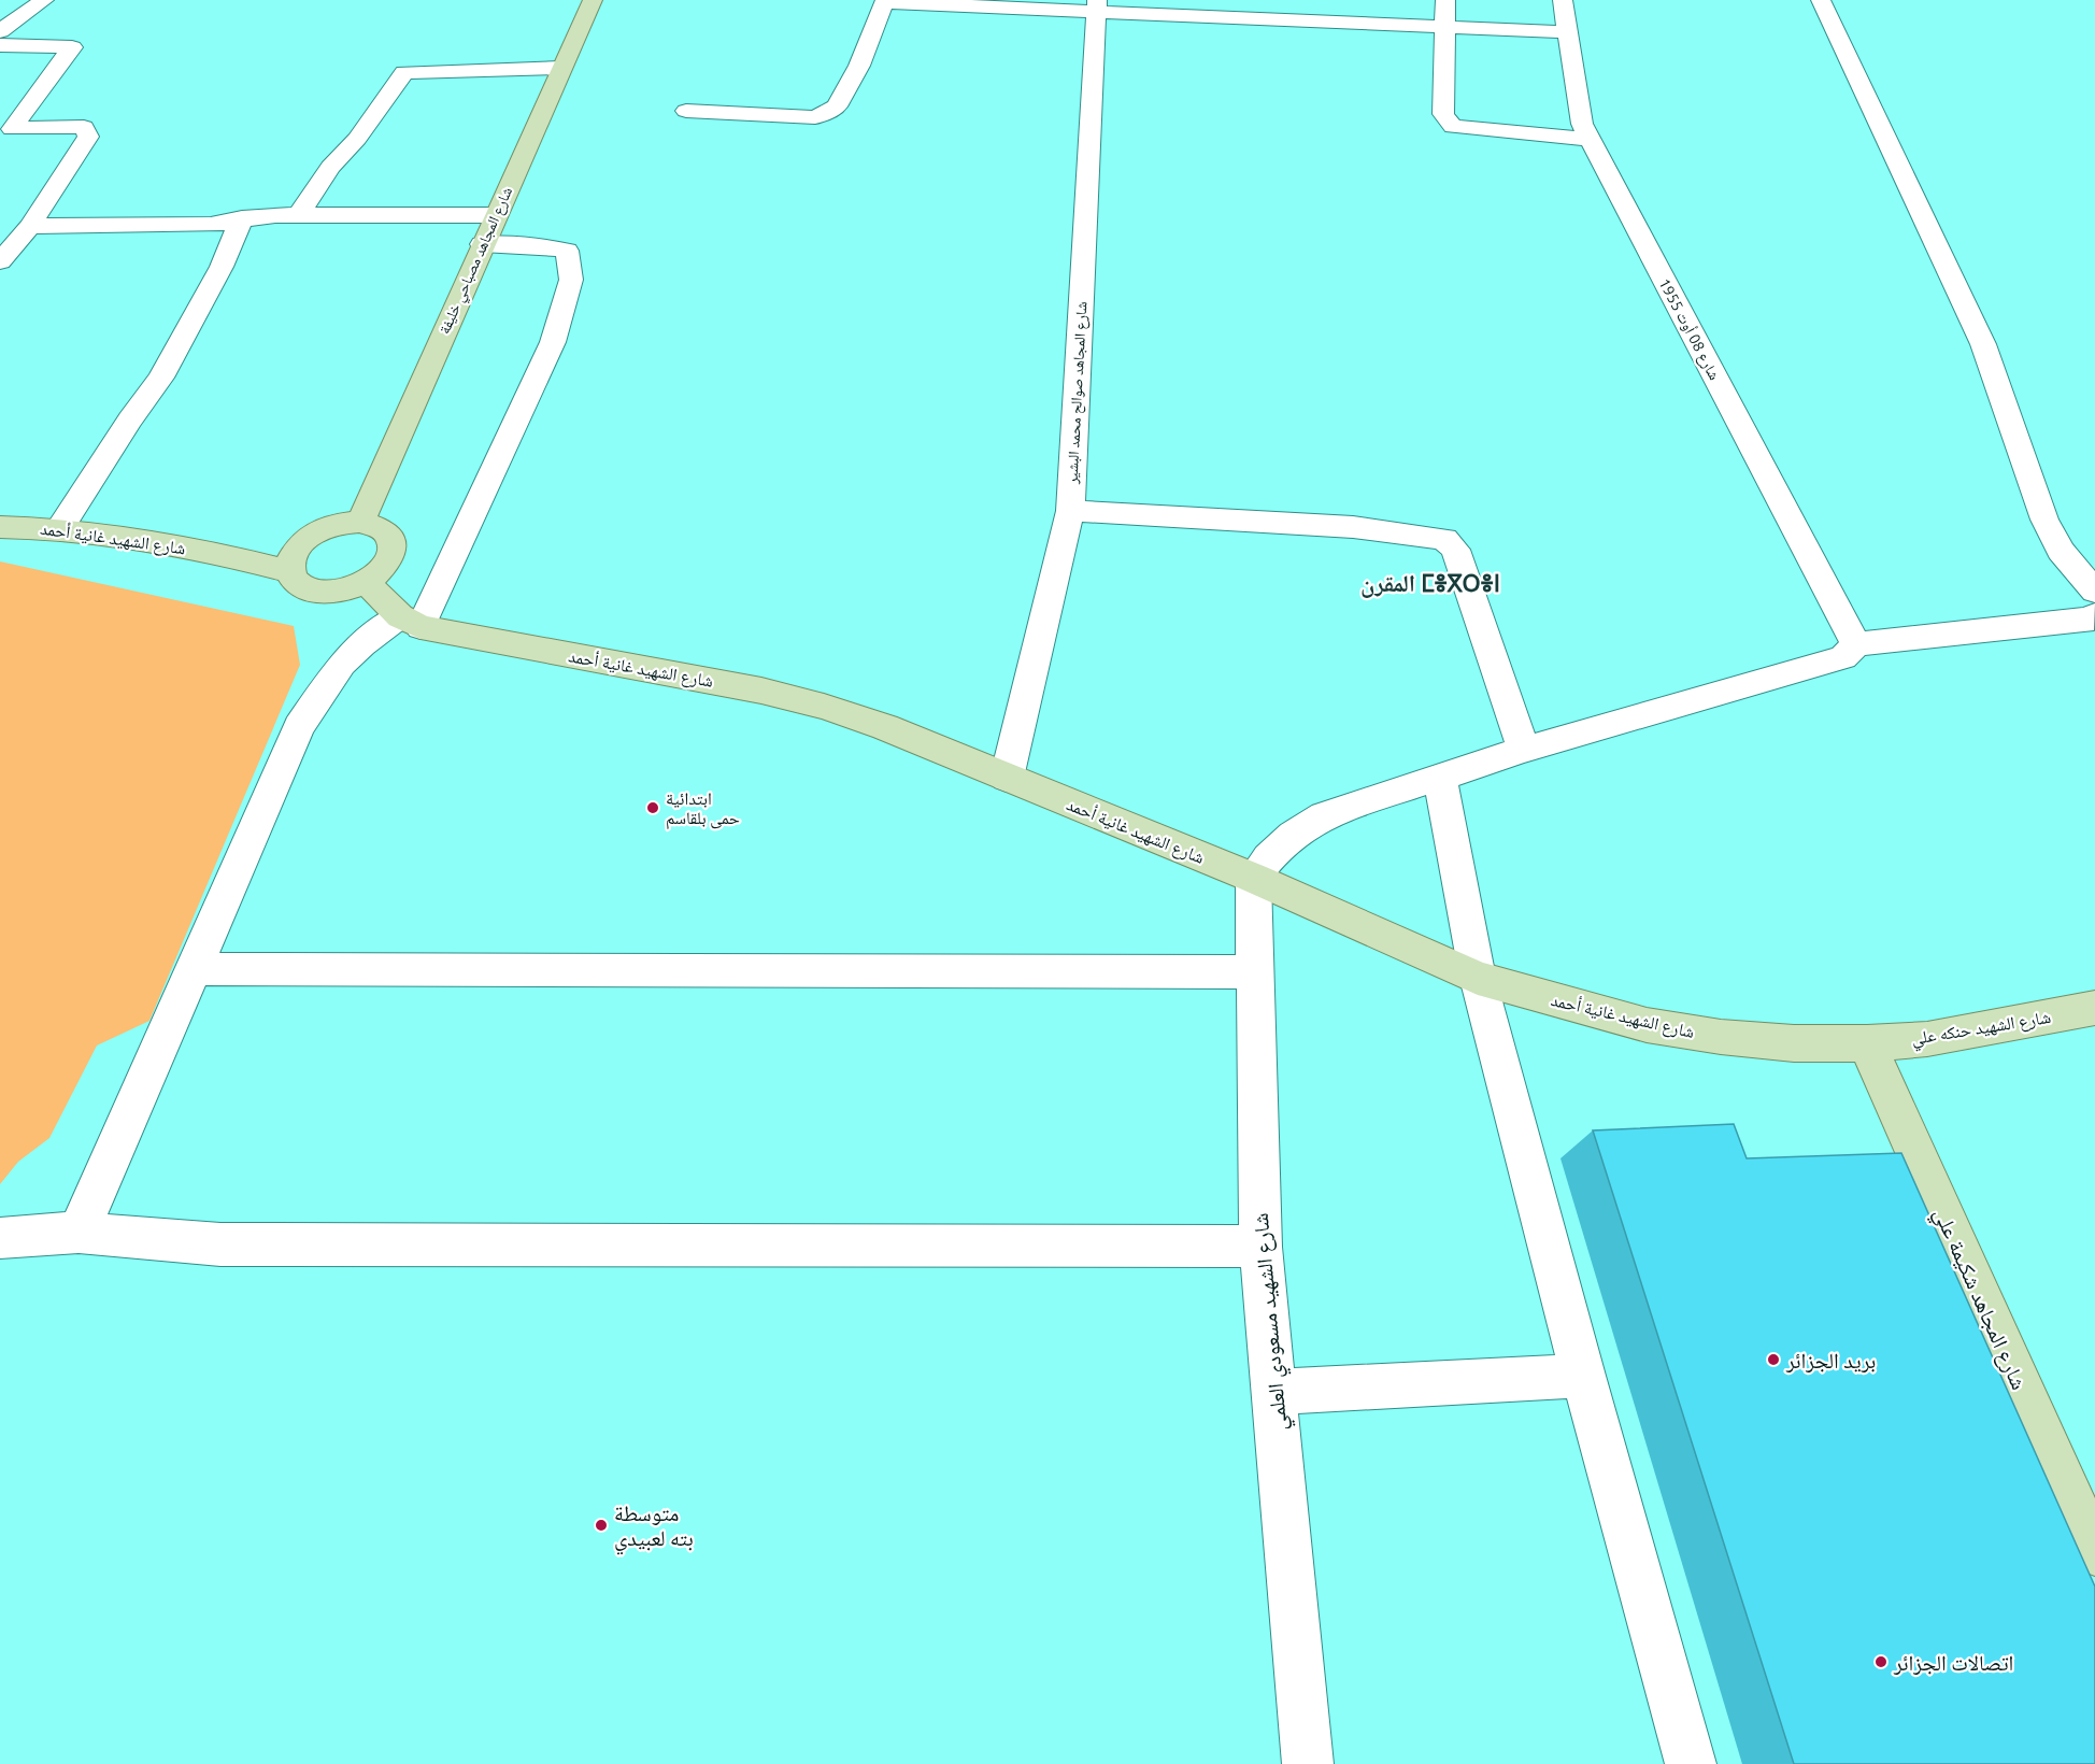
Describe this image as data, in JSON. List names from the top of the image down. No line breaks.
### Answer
{"streets":{"main road":["شارع المجاهد مصباحي خليفة","شارع الشهيد غانية أحمد","شارع الشهيد حنكه علي","شارع المجاهد شكيمة علي"],"street":["شارع 08 أوت 1955","شارع المجاهد صوالح محمد البشير","شارع الشهيد مسعودي العلمي"]},"crossings":[["شارع المجاهد مصباحي خليفة","شارع الشهيد غانية أحمد"],["شارع المجاهد صوالح محمد البشير","شارع الشهيد غانية أحمد"],["شارع الشهيد غانية أحمد","شارع الشهيد حنكه علي"],["شارع الشهيد غانية أحمد","شارع المجاهد شكيمة علي"],["شارع الشهيد غانية أحمد","شارع الشهيد مسعودي العلمي"],["شارع الشهيد حنكه علي","شارع المجاهد شكيمة علي"]],"districts":["المقرن ⵎⴻⴳⵔⴻⵏ"],"places":["ابتدائية حمى بلقاسم","بريد الجزائر","متوسطة بته لعبيدي","اتصالات الجزائر"]}
